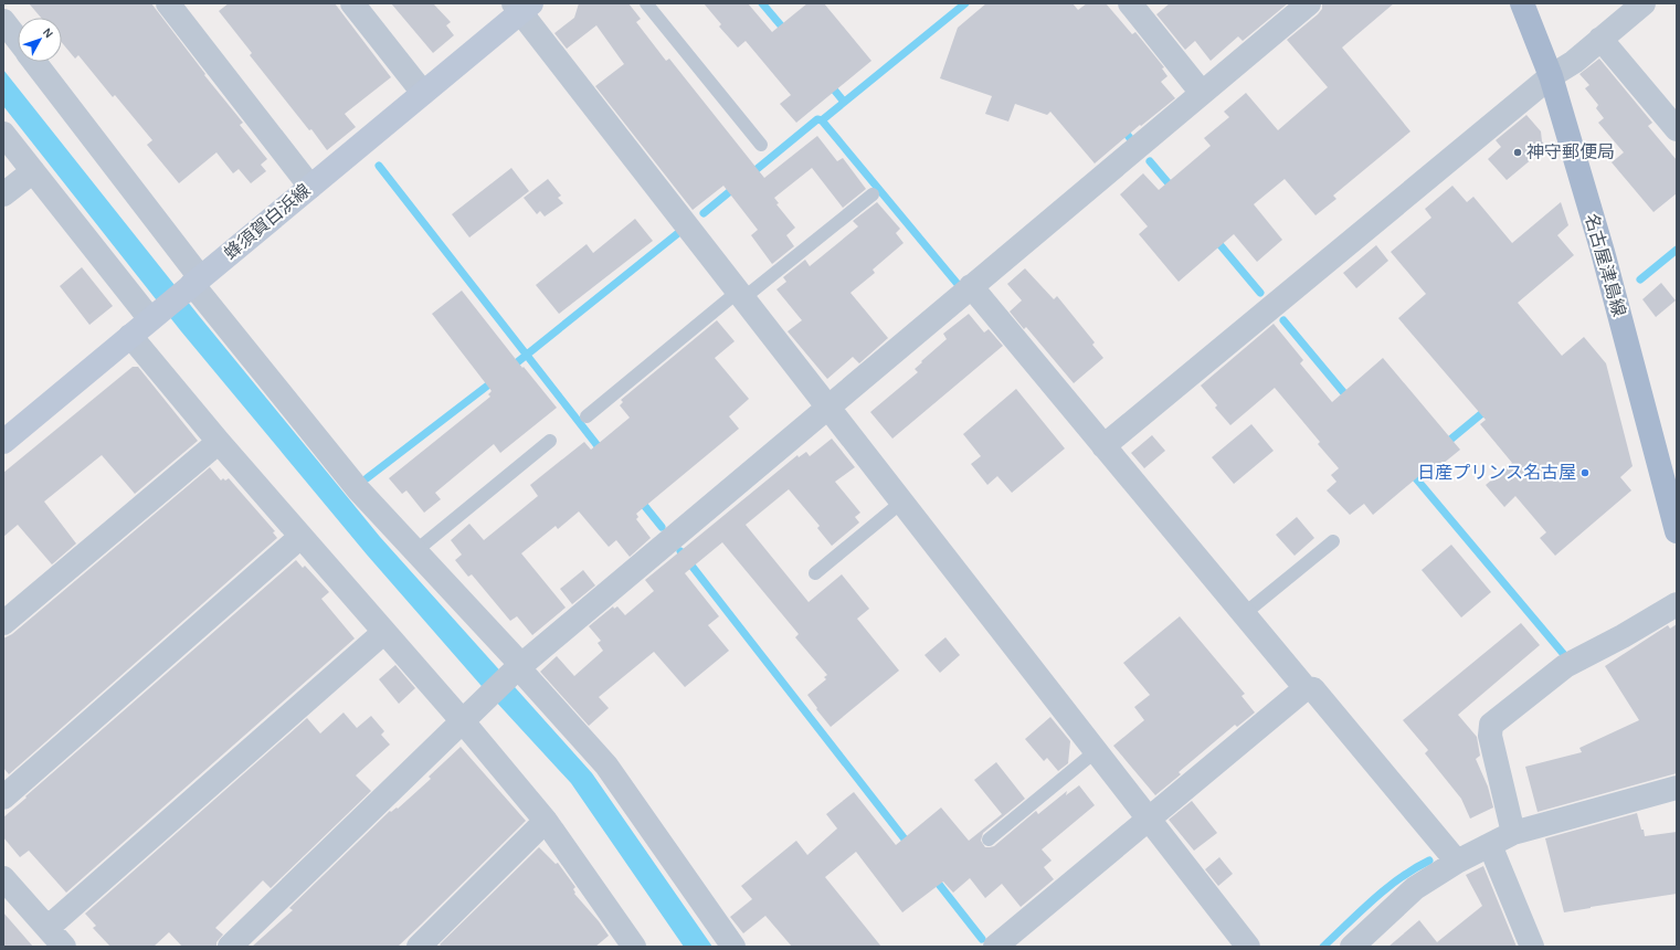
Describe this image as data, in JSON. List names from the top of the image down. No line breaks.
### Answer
{"streets":{"main road":["蜂須賀白浜線","名古屋津島線"]},"places":["神守郵便局","日産プリンス名古屋"],"north":"top right"}
